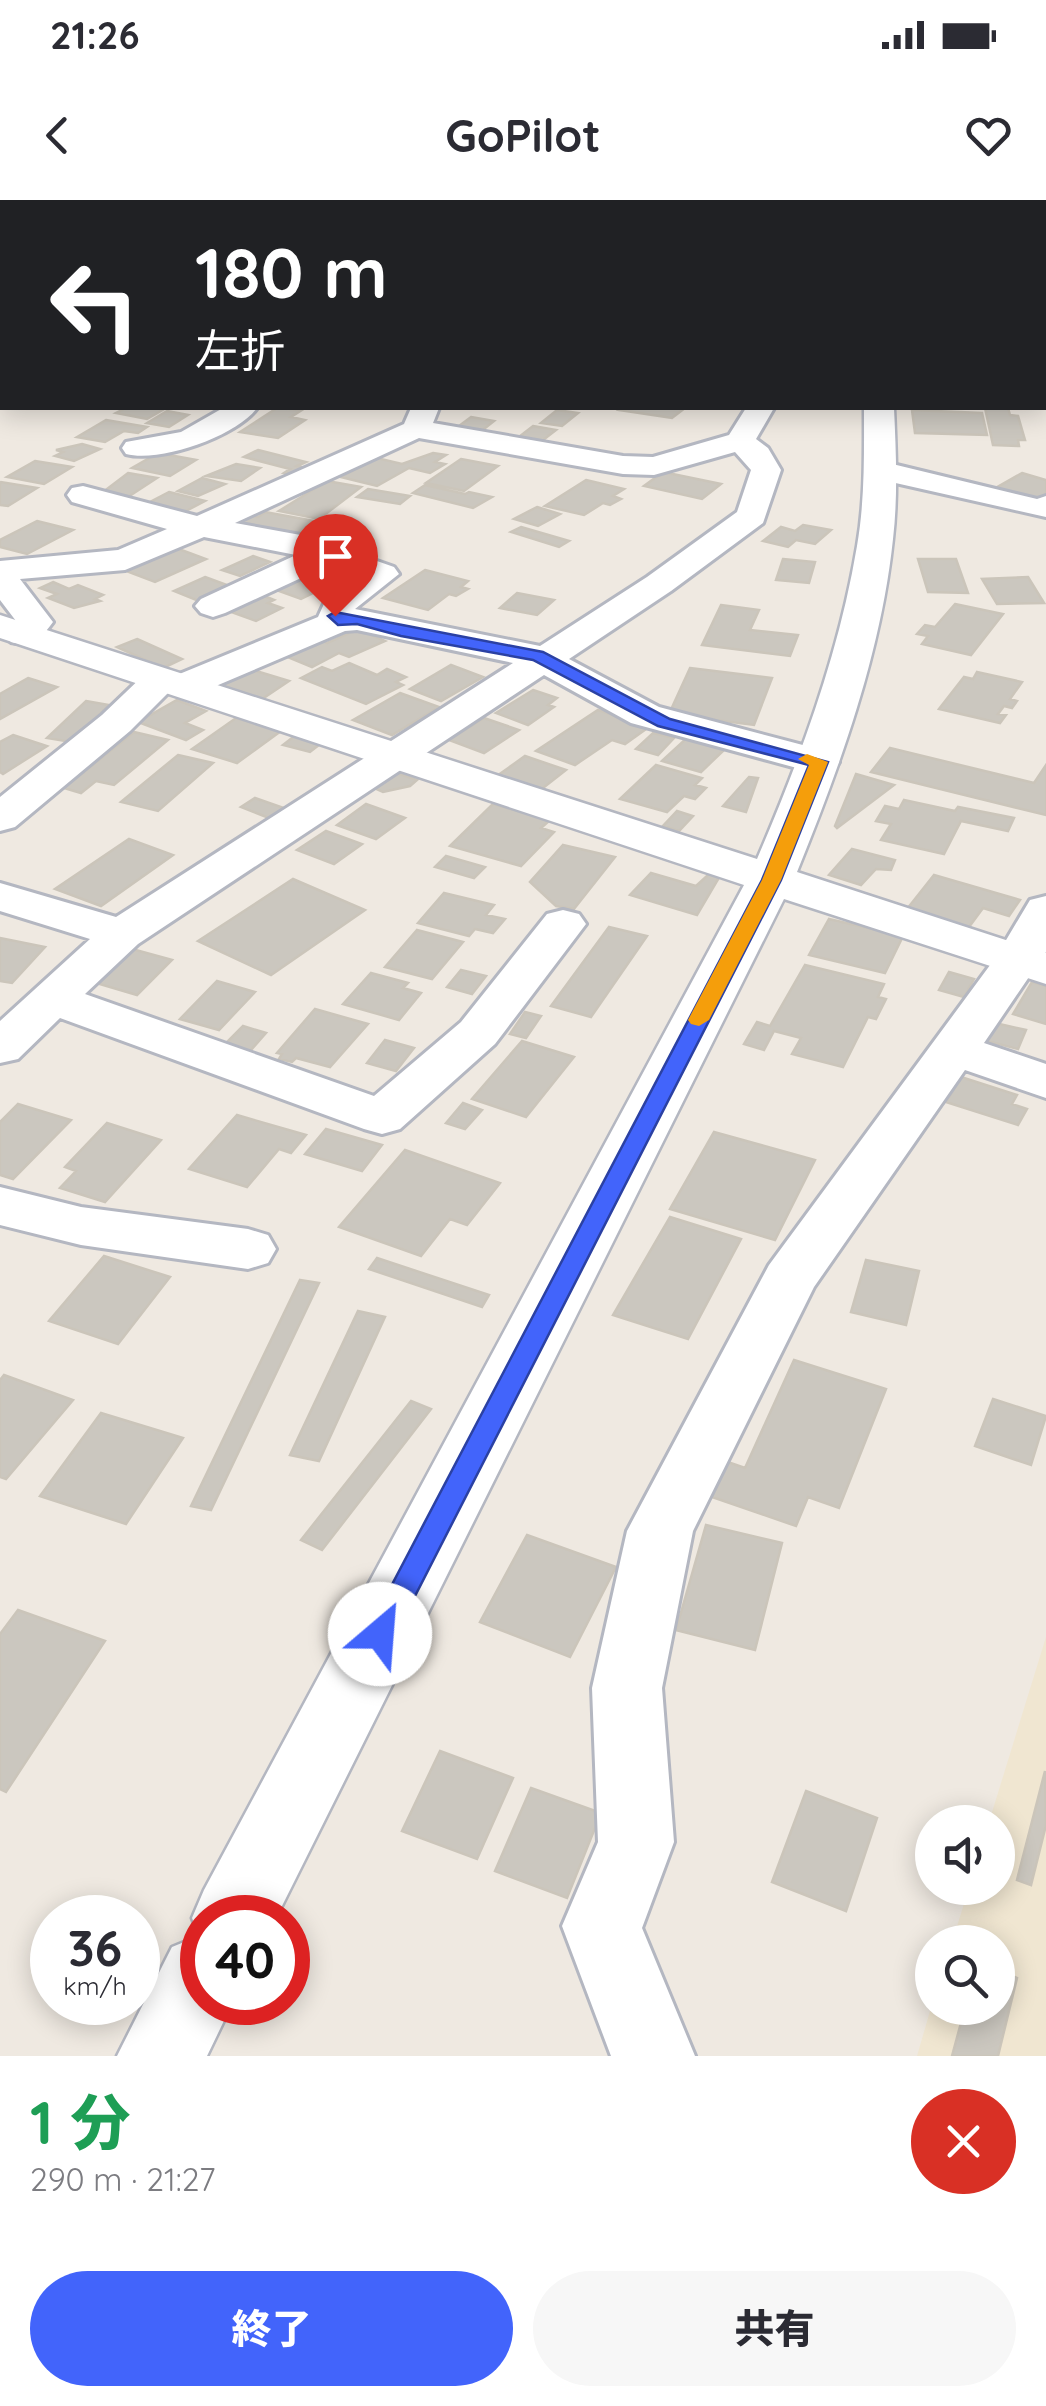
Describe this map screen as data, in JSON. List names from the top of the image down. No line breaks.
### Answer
{"page":{"status":"21:26","header":"GoPilot","turn":["180 m","左折"],"speed":"36 km/h","limit":"40","heading":["1 分","290 m · 21:27"],"buttons":["終了","共有"]}}
